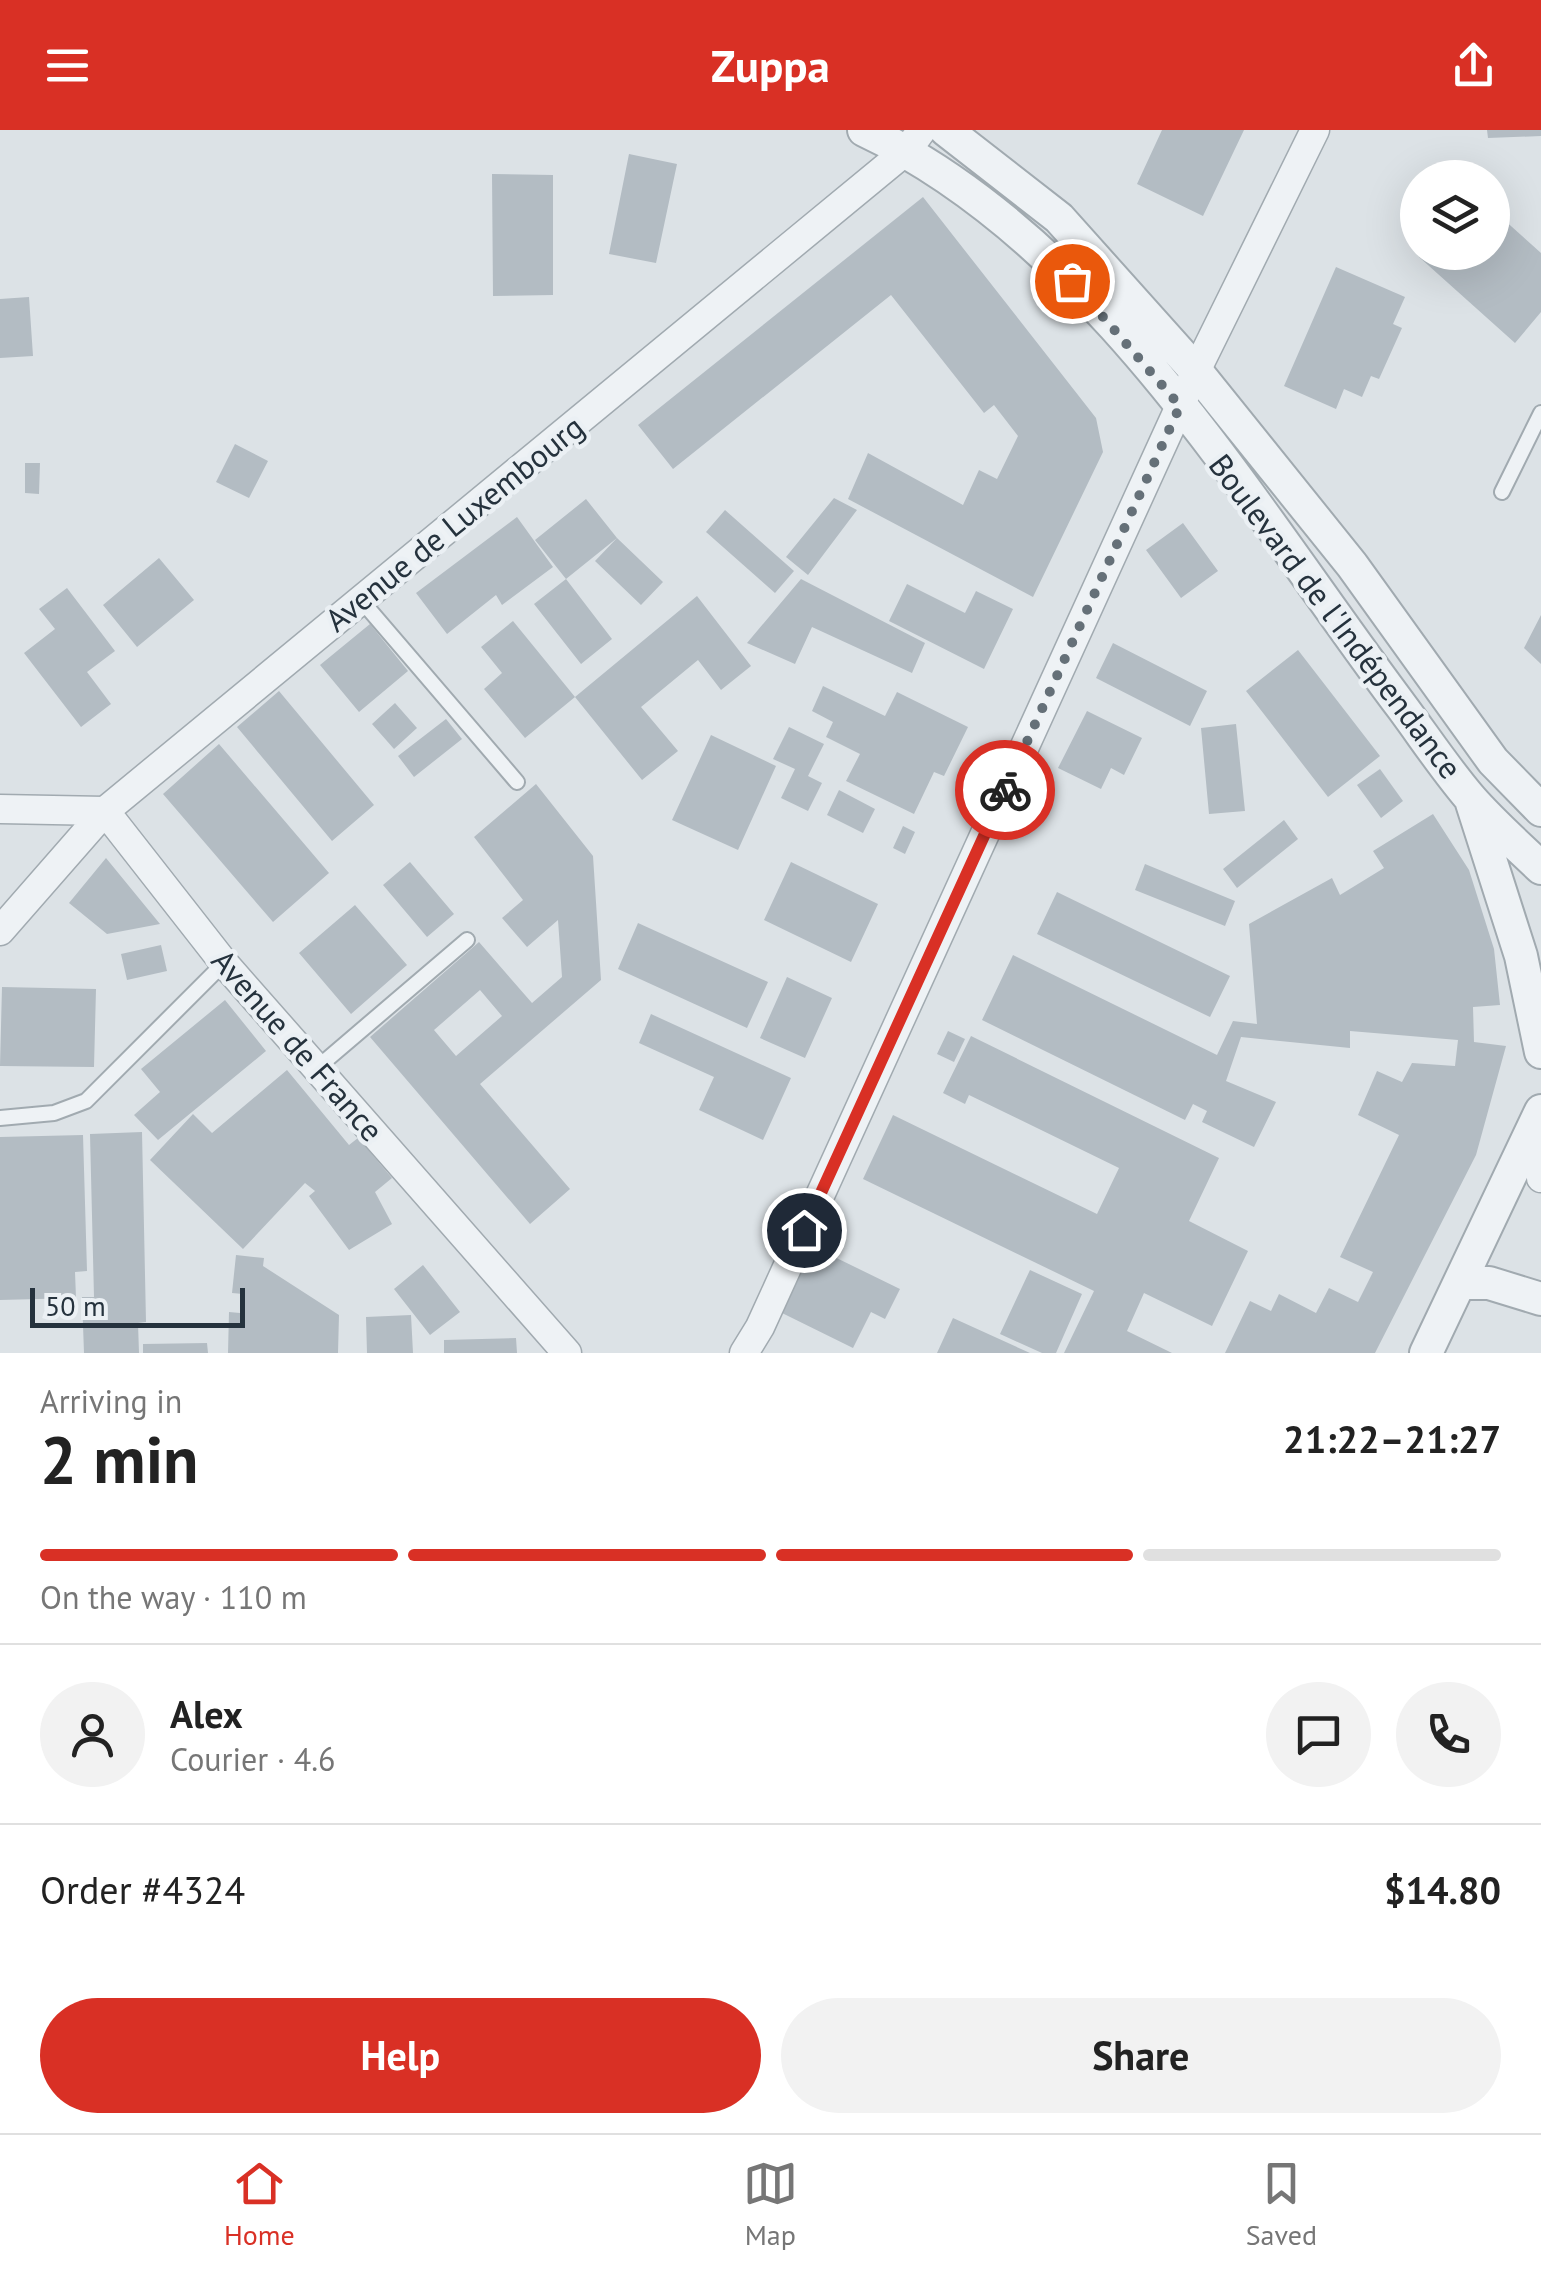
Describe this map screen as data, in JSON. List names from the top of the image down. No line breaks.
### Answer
{"streets":{"street":["Avenue de Luxembourg","Boulevard de l'Indépendance","Avenue de France"]},"crossings":[["Avenue de Luxembourg","Boulevard de l'Indépendance"],["Avenue de Luxembourg","Avenue de France"]],"scale_bar":"50 m","page":{"header":"Zuppa","scale":"50 m","heading":["2 min","Arriving in","21:22–21:27"],"panel":["Alex","Courier · 4.6","Order #4324","$14.80"],"bar":"On the way · 110 m","buttons":["Help","Share"],"tabs":["Home","Map","Saved"]}}
